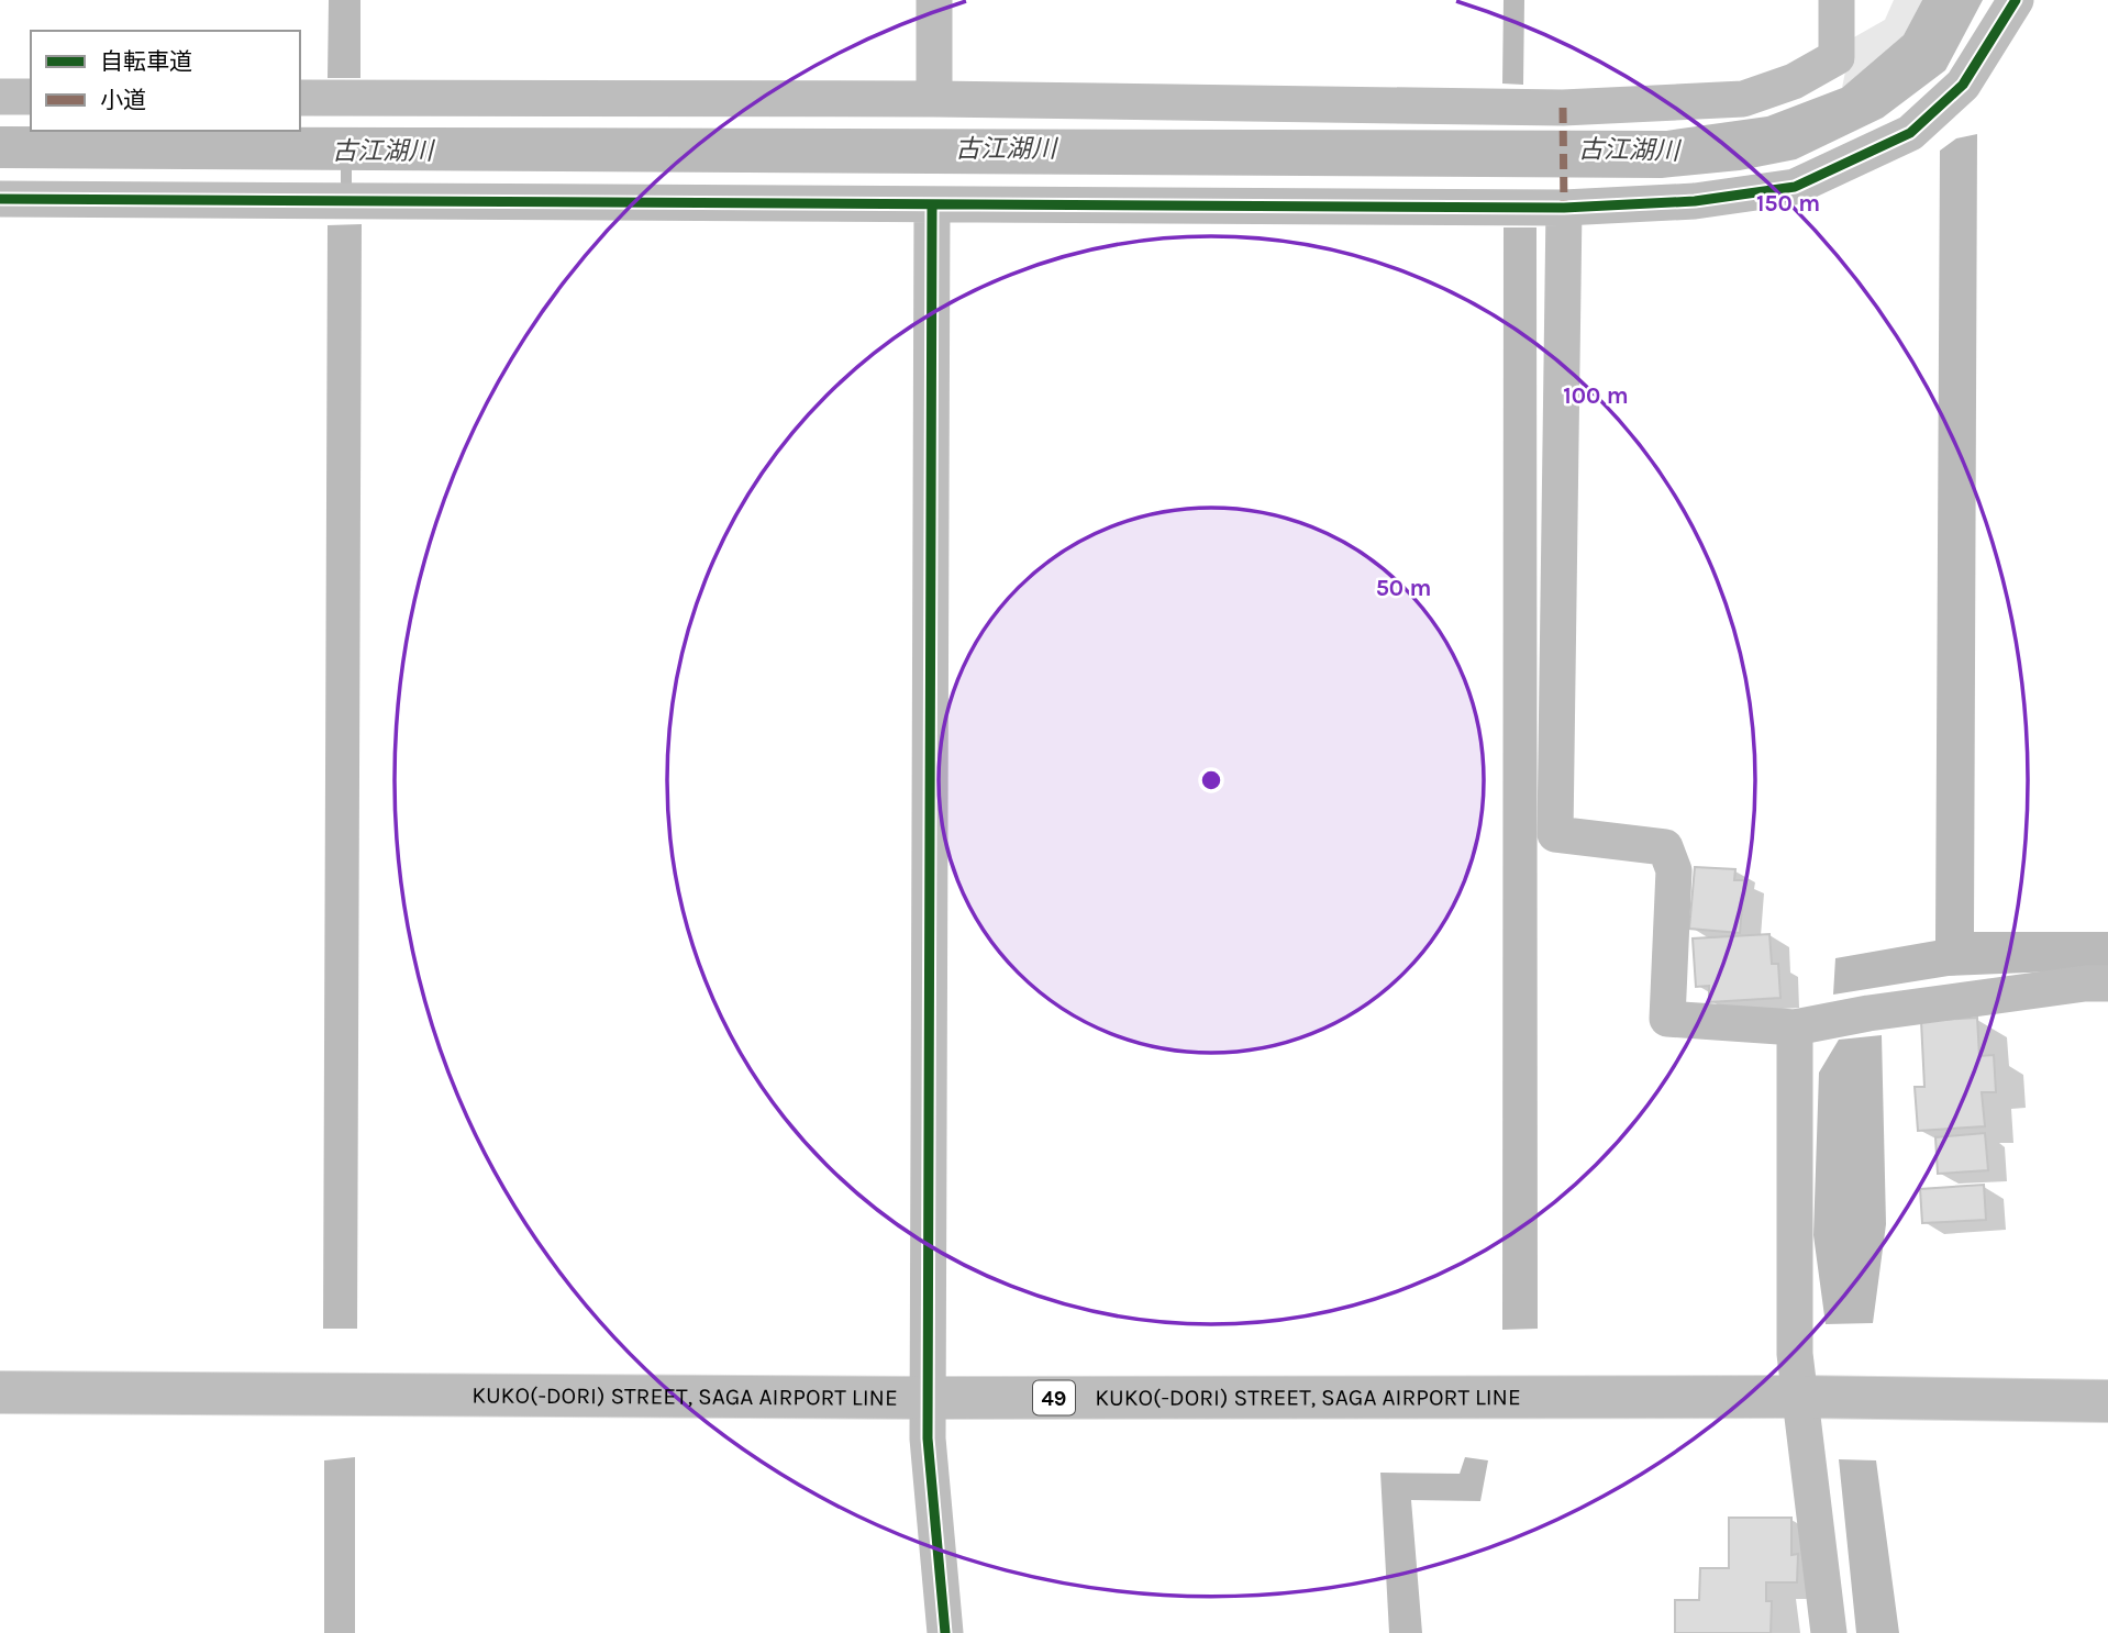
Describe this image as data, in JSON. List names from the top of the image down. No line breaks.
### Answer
{"streets":{"main road":["KUKO(-DORI) STREET, SAGA AIRPORT LINE","49"]},"water":["古江湖川"],"legend":["自転車道","小道"],"rings":["150 m","100 m","50 m"]}
